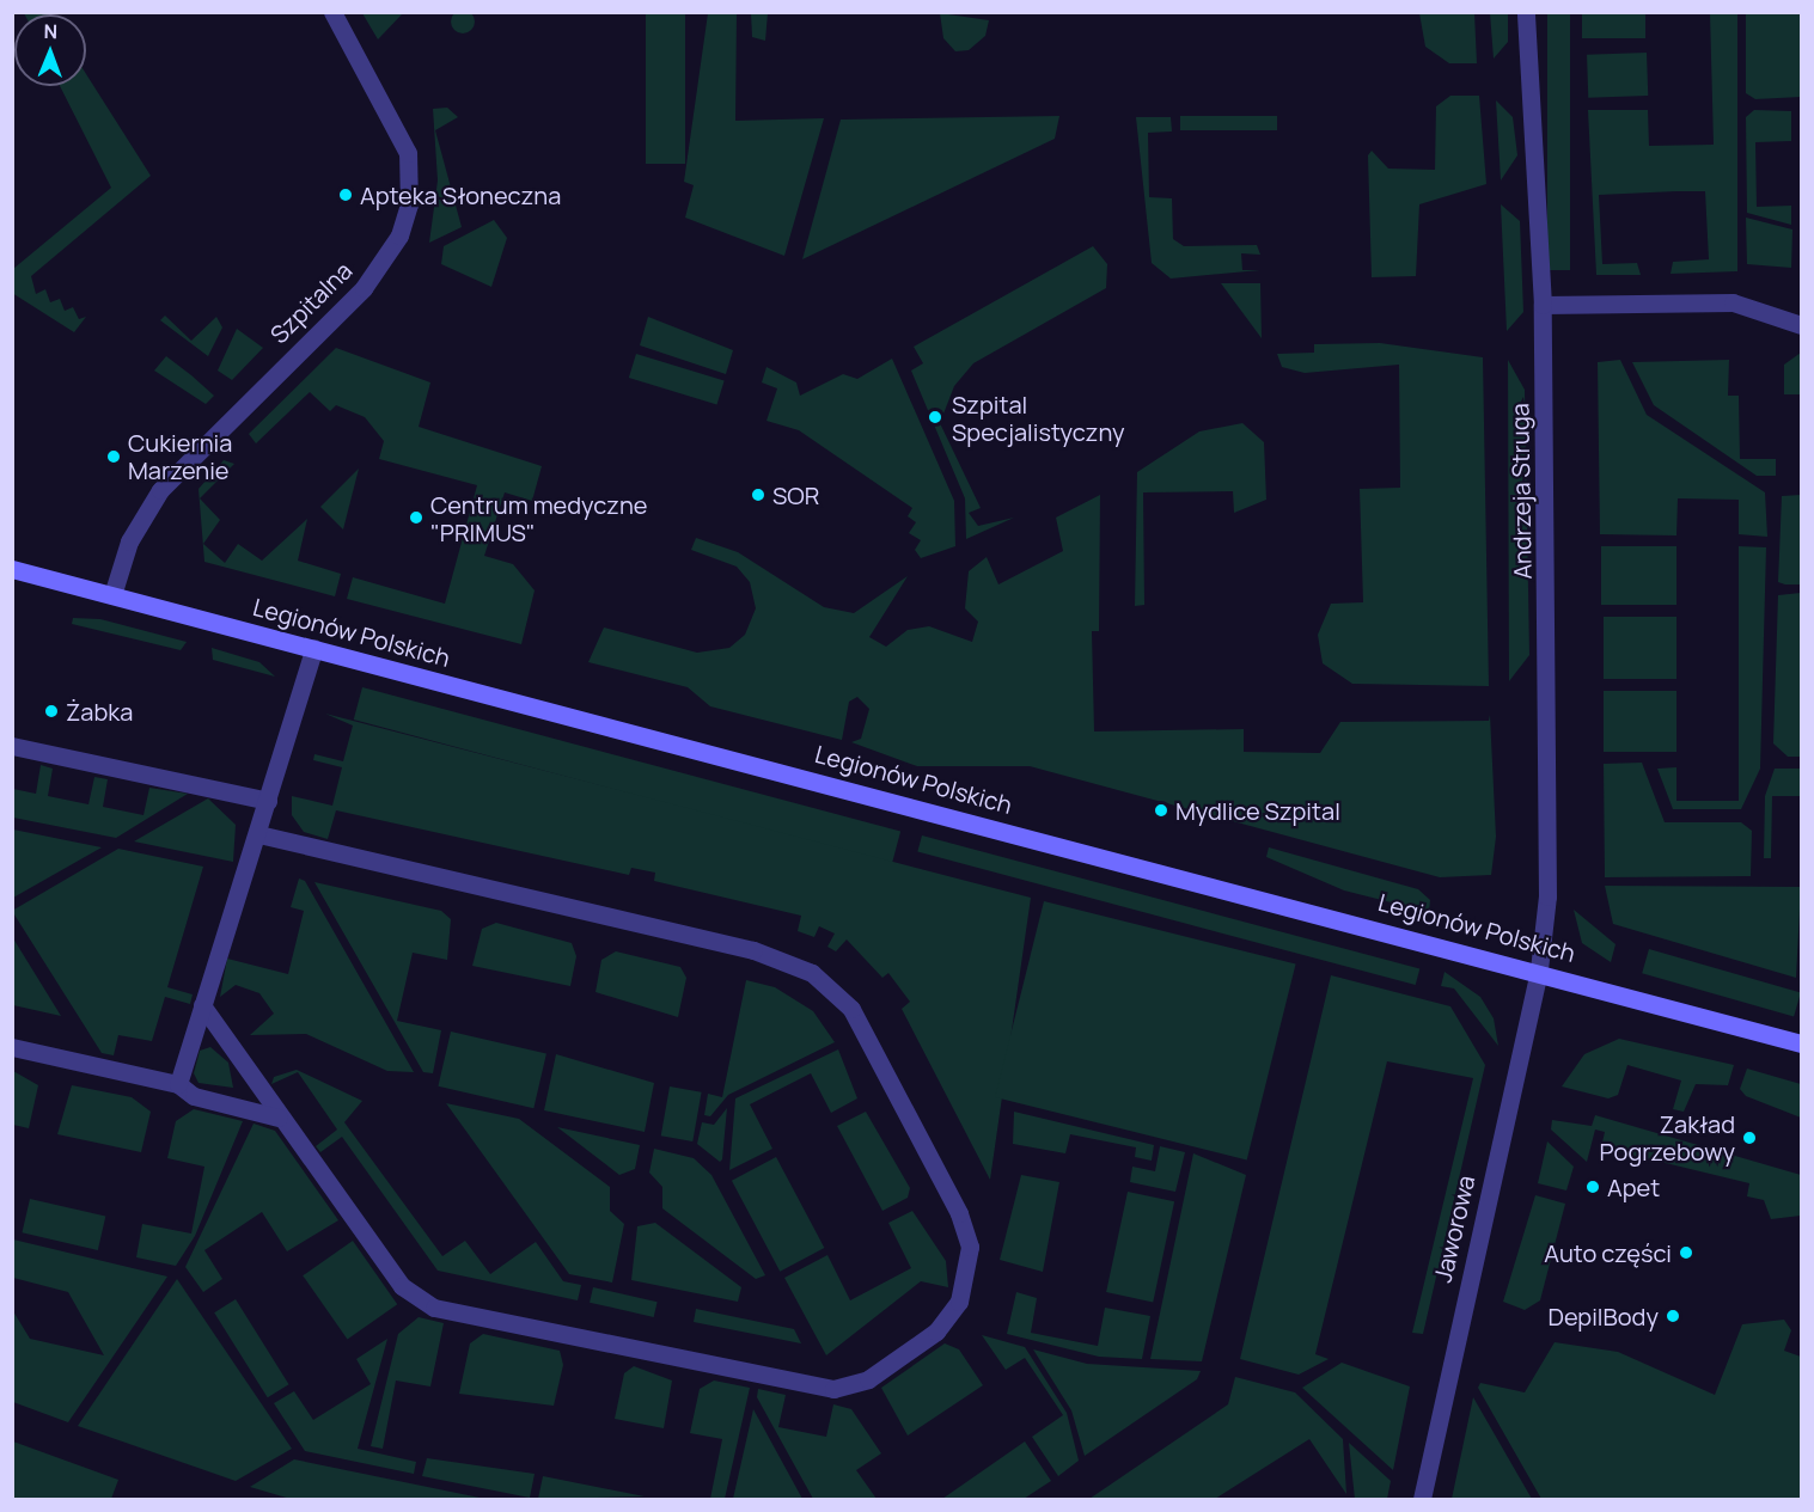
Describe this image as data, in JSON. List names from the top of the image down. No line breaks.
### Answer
{"streets":{"street":["Szpitalna","Andrzeja Struga","Legionów Polskich","Jaworowa"]},"crossings":[["Szpitalna","Legionów Polskich"],["Andrzeja Struga","Legionów Polskich"],["Andrzeja Struga","Jaworowa"],["Legionów Polskich","Jaworowa"]],"places":["Apteka Słoneczna","Szpital Specjalistyczny","Cukiernia Marzenie","SOR","Centrum medyczne \"PRIMUS\"","Żabka","Mydlice Szpital","Zakład Pogrzebowy","Apet","Auto części","DepilBody"],"north":"top"}
